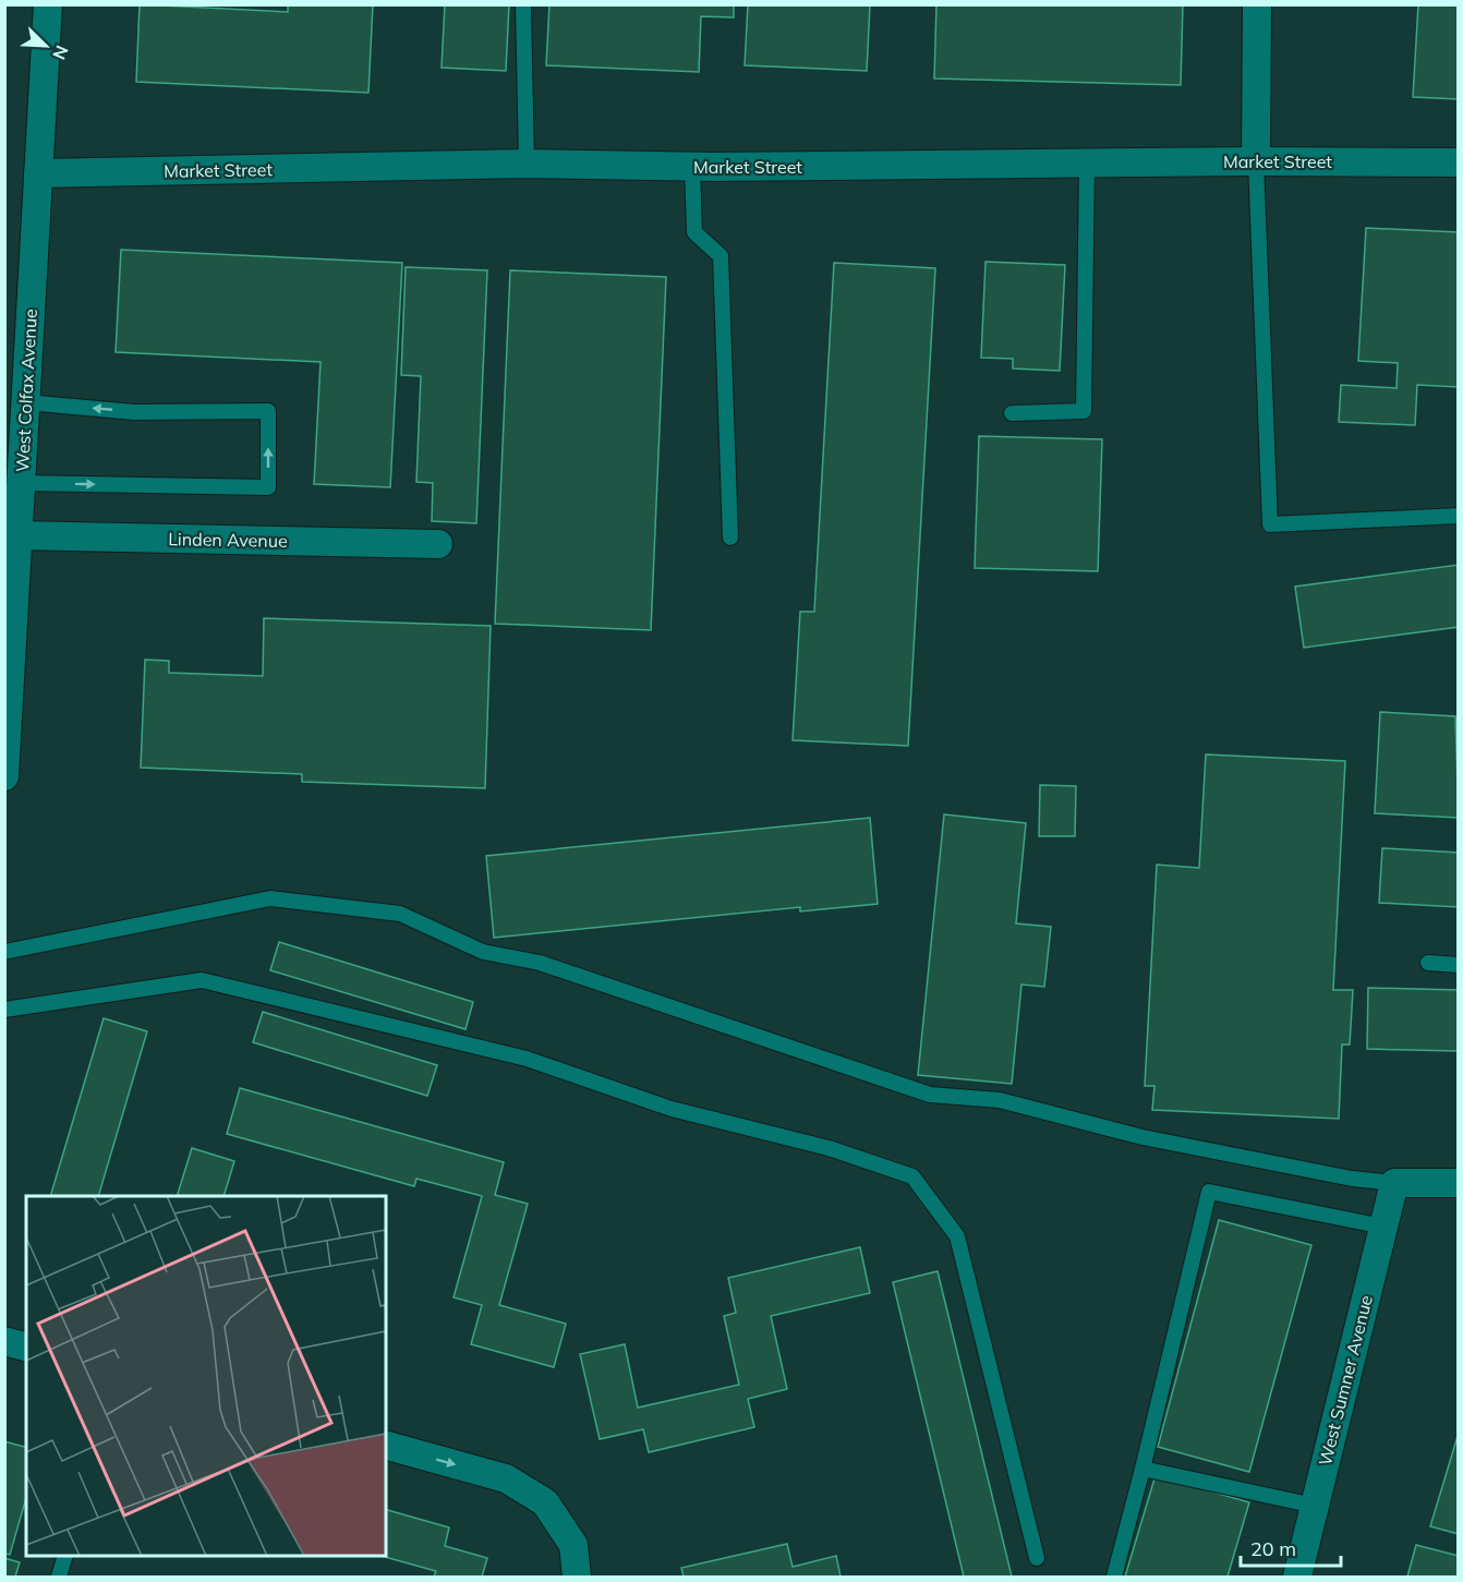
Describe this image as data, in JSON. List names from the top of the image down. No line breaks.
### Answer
{"streets":{"street":["Market Street","West Colfax Avenue","Linden Avenue","West Sumner Avenue"]},"crossings":[["Market Street","West Colfax Avenue"],["West Colfax Avenue","Linden Avenue"]],"scale_bar":"20 m","north":"bottom right"}
